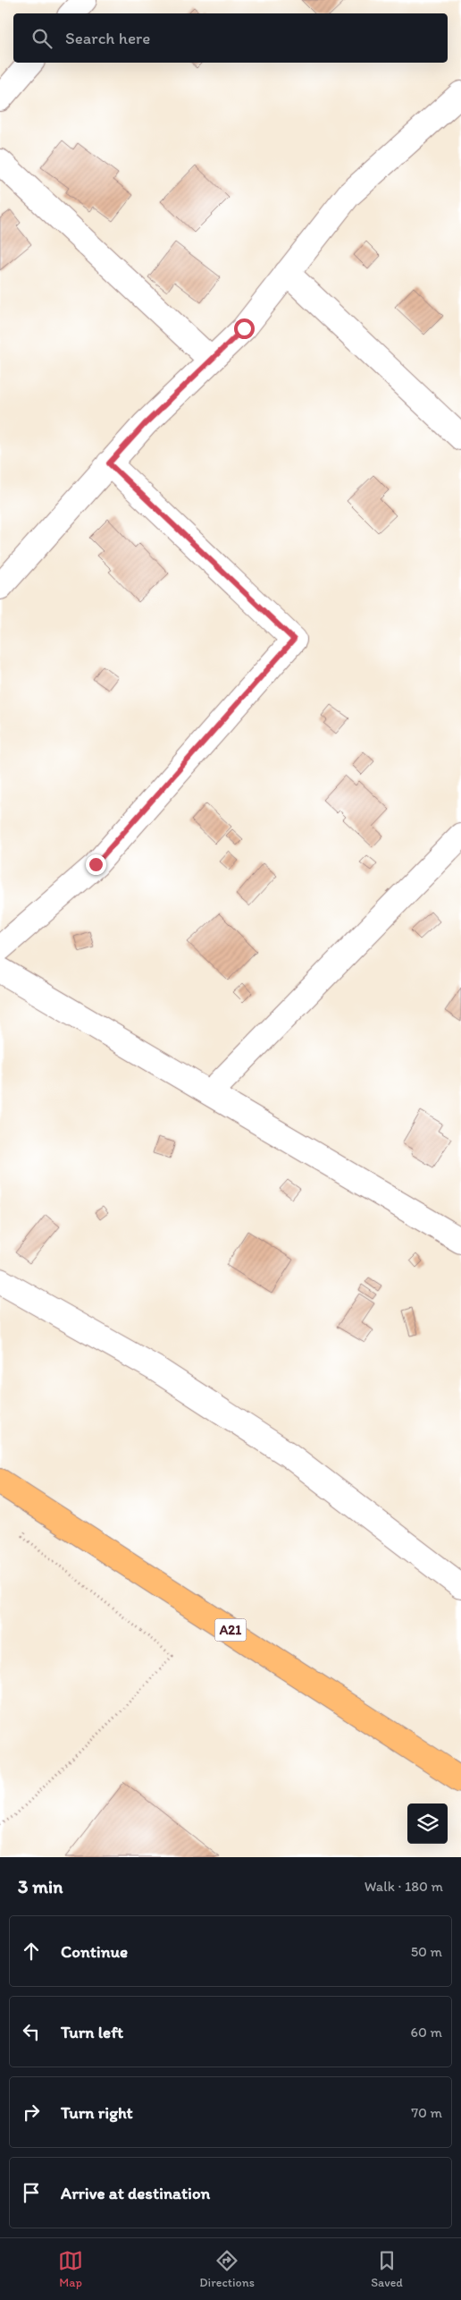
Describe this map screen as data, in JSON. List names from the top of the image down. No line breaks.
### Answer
{"streets":{"main road":["A21"]},"page":{"search":"Search here","heading":["3 min","Walk · 180 m"],"list":[["Continue","50 m"],["Turn left","60 m"],["Turn right","70 m"],"Arrive at destination"],"nav":["Map","Directions","Saved"]}}
